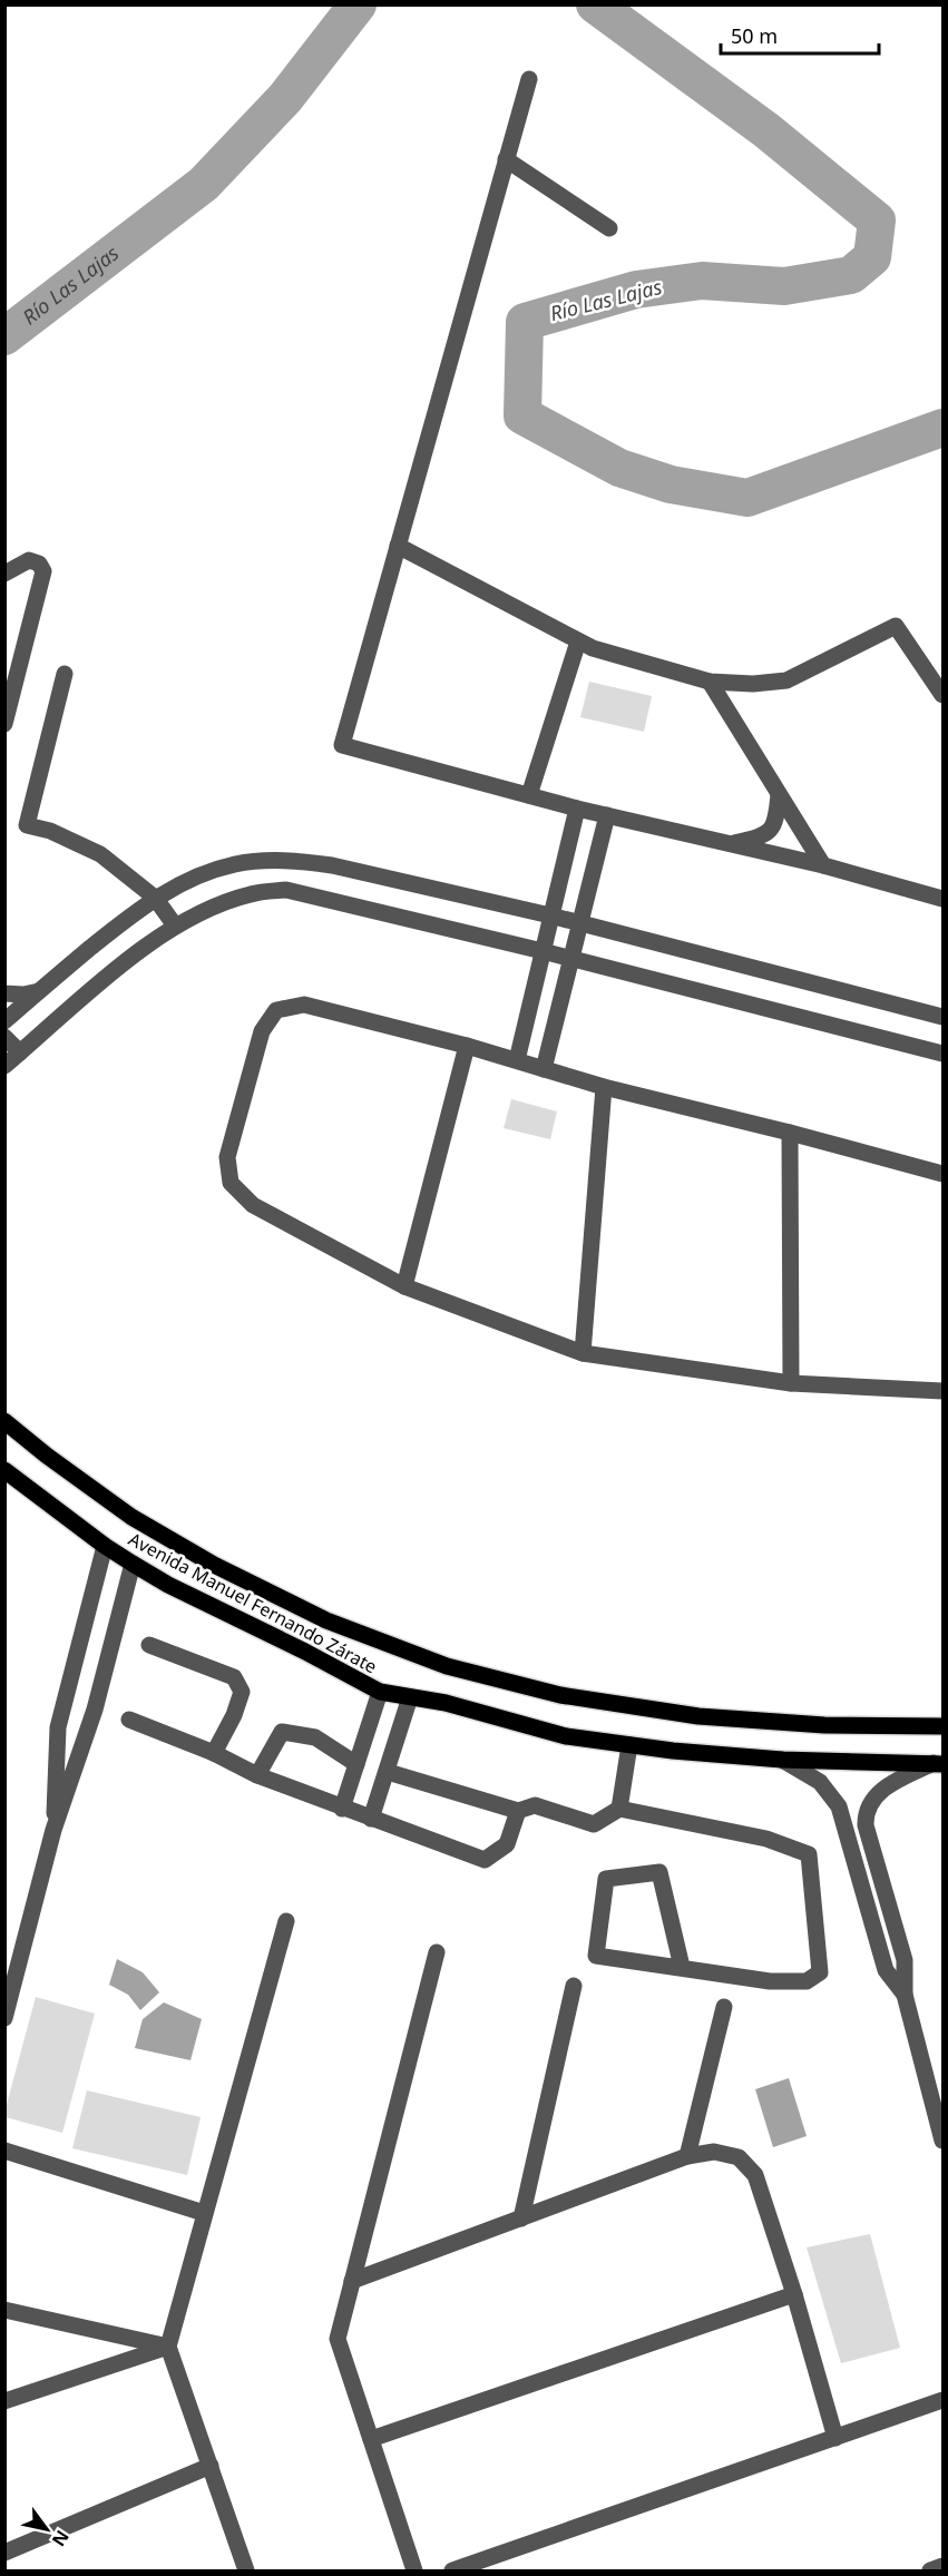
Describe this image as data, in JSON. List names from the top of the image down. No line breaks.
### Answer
{"streets":{"main road":["Avenida Manuel Fernando Zárate"]},"water":["Río Las Lajas"],"scale_bar":"50 m","north":"bottom right"}
